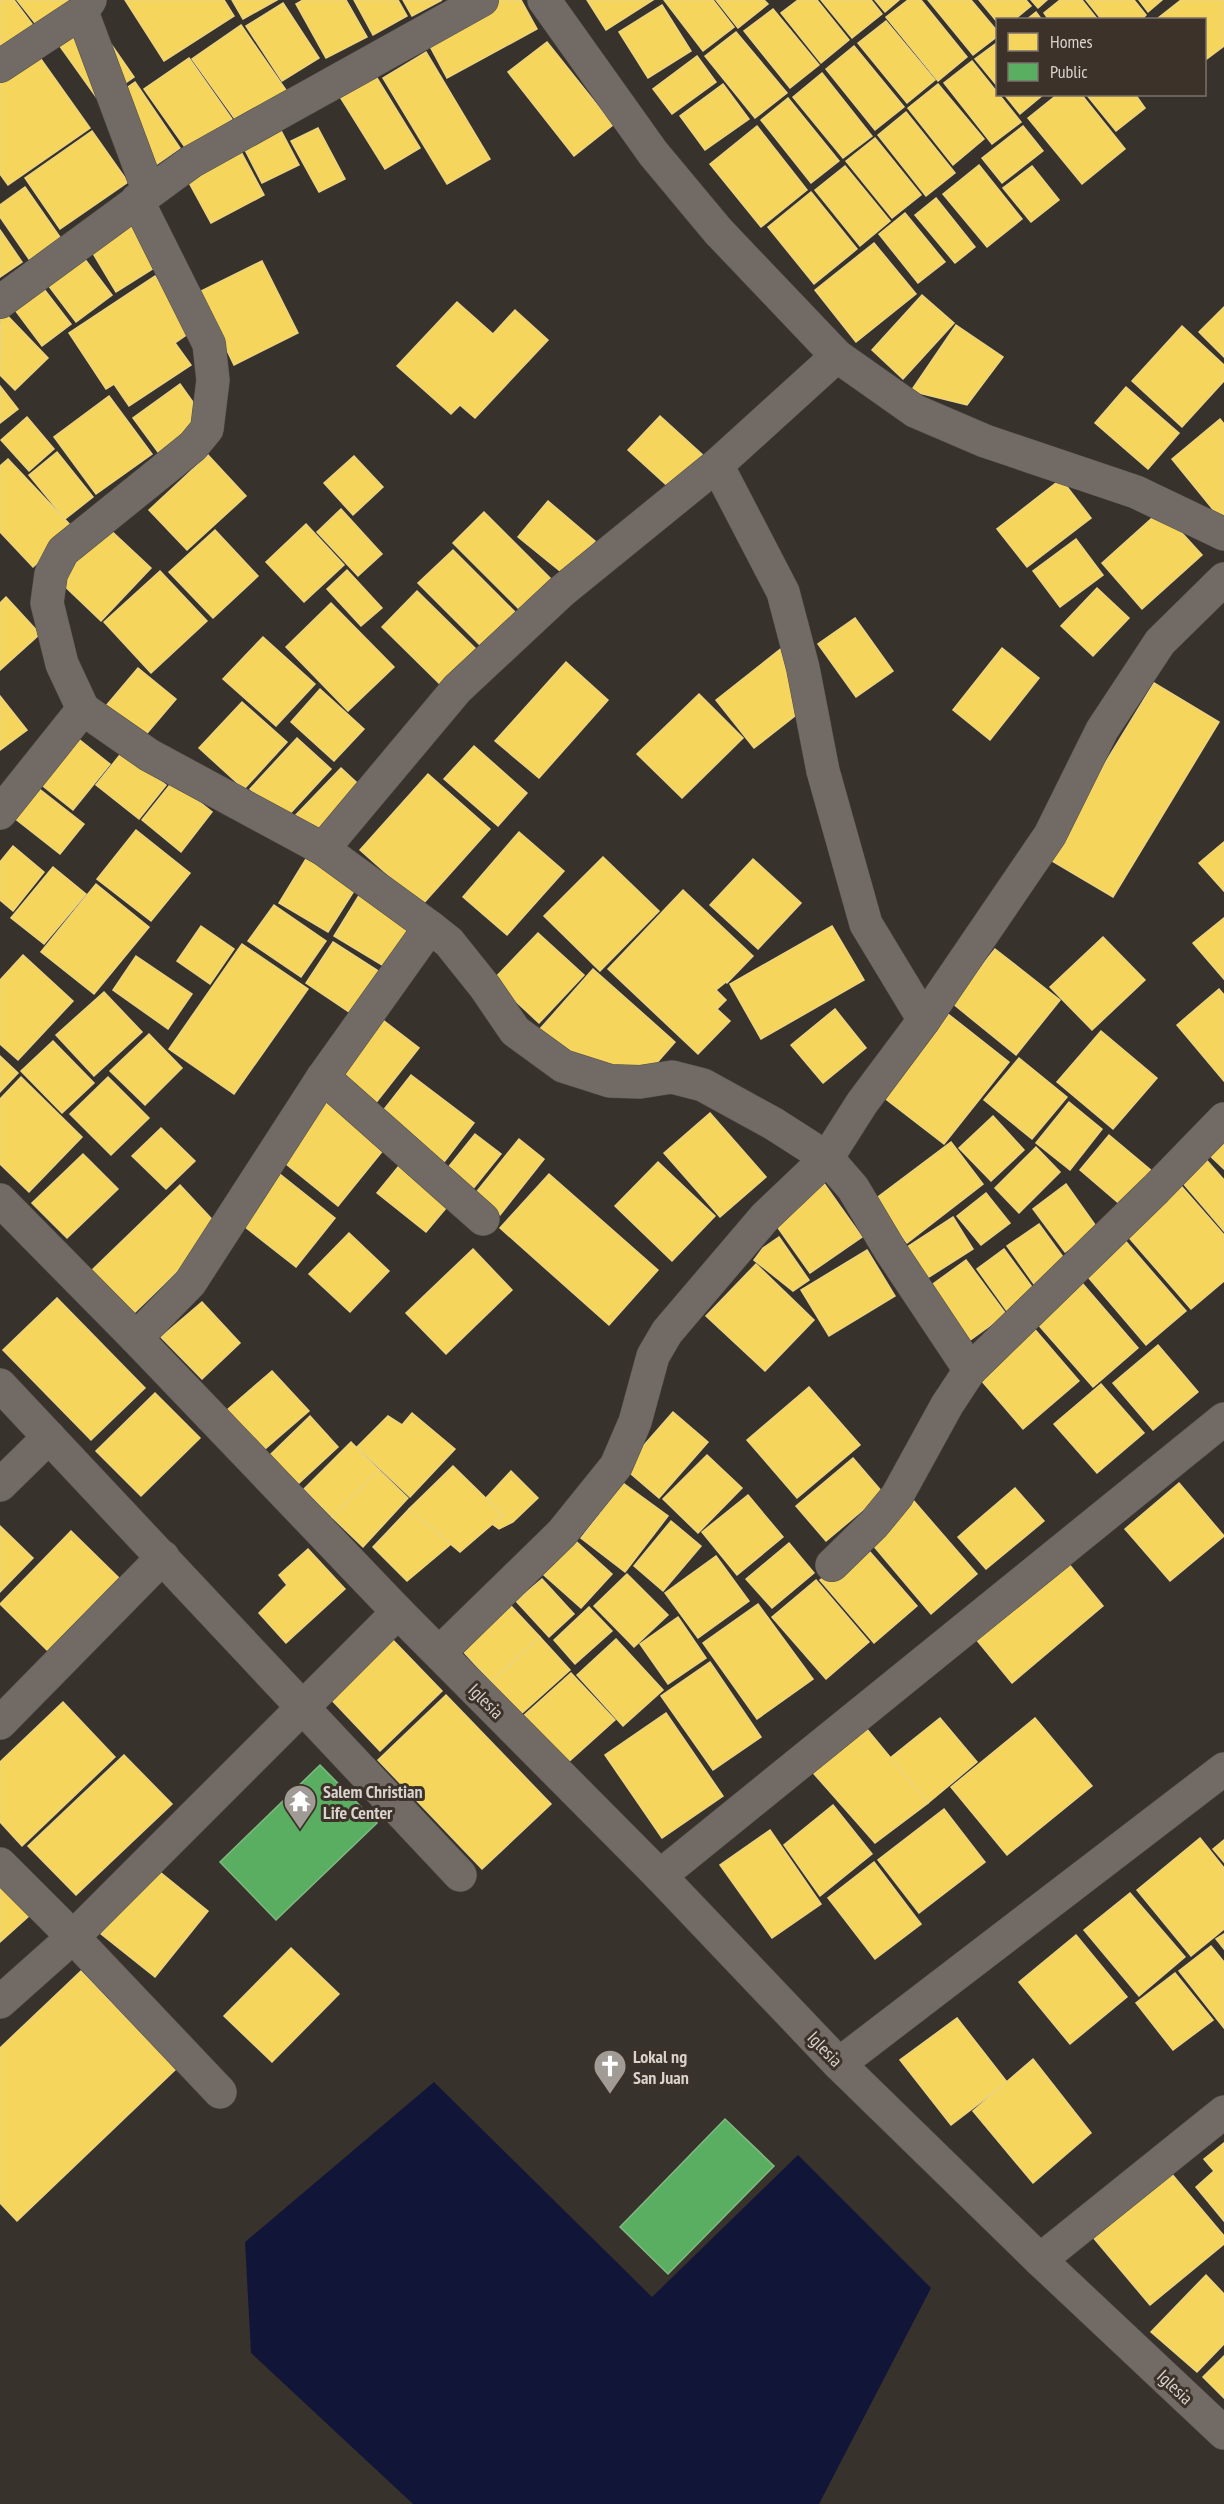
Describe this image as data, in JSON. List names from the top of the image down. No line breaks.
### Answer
{"streets":{"street":["Iglesia"]},"places":{"temple":["Salem Christian Life Center"],"church":["Lokal ng San Juan"]},"legend":["Homes","Public"]}
